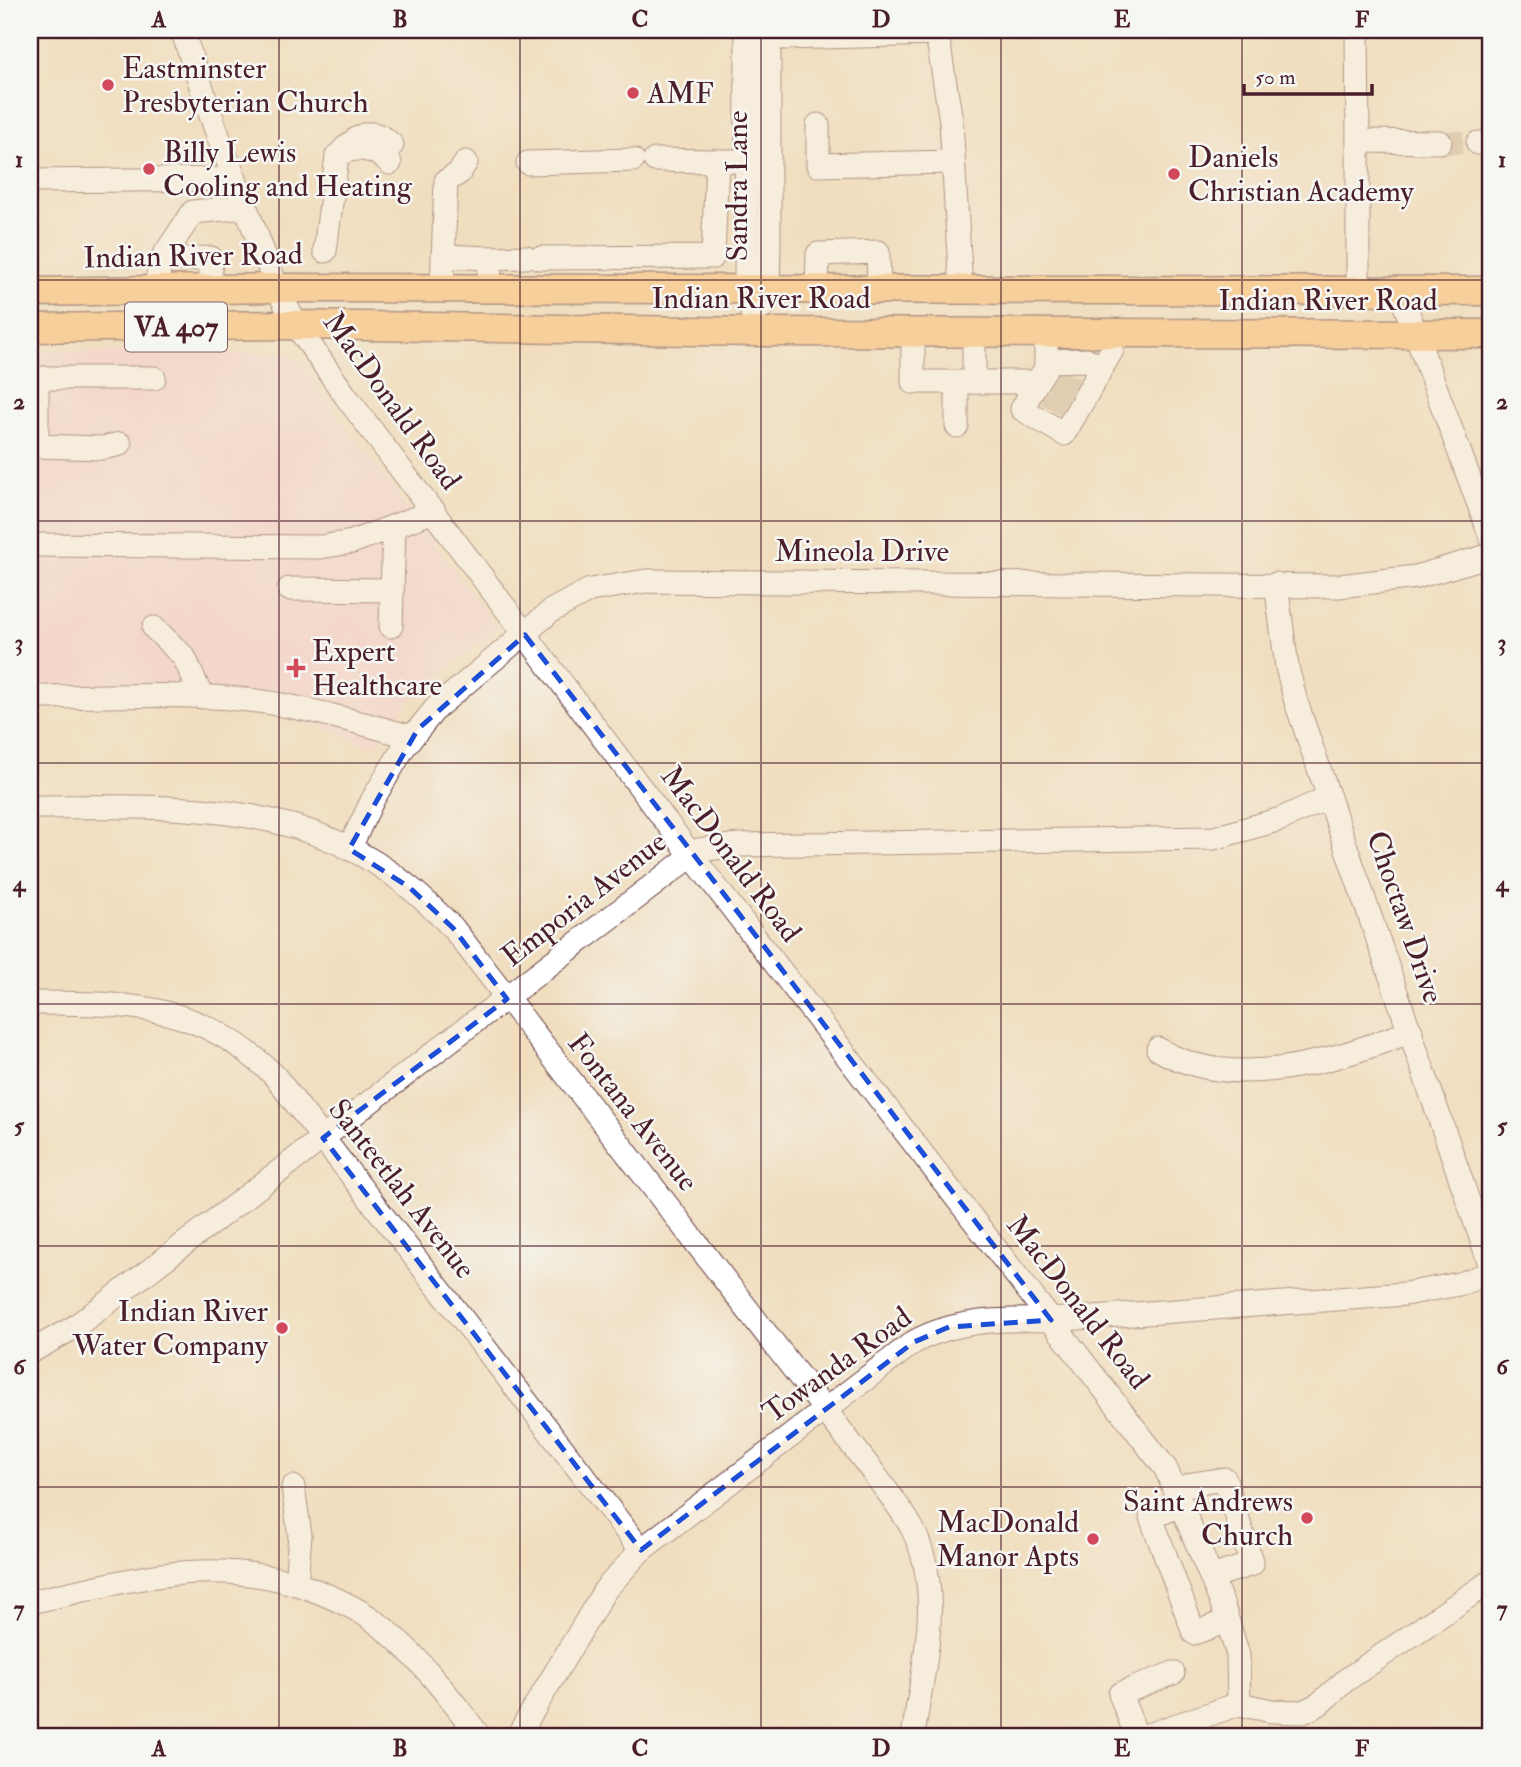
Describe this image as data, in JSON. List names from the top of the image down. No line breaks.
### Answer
{"streets":{"main road":["Indian River Road","VA 407"],"street":["Sandra Lane","MacDonald Road","Mineola Drive","Emporia Avenue","Choctaw Drive","Fontana Avenue","Santeetlah Avenue","Towanda Road"]},"crossings":[["Sandra Lane","Indian River Road"],["Indian River Road","MacDonald Road"],["MacDonald Road","Mineola Drive"],["MacDonald Road","Emporia Avenue"],["MacDonald Road","Towanda Road"],["Mineola Drive","Choctaw Drive"],["Mineola Drive","Fontana Avenue"],["Emporia Avenue","Choctaw Drive"],["Emporia Avenue","Fontana Avenue"],["Emporia Avenue","Santeetlah Avenue"],["Fontana Avenue","Towanda Road"],["Santeetlah Avenue","Towanda Road"]],"places":{"other":["Eastminster Presbyterian Church","AMF","Billy Lewis Cooling and Heating","Daniels Christian Academy","Indian River Water Company","Saint Andrews Church","MacDonald Manor Apts"],"health":["Expert Healthcare"]},"scale_bar":"50 m","grid":{"columns":["A","B","C","D","E","F"],"rows":["1","2","3","4","5","6","7"]}}
